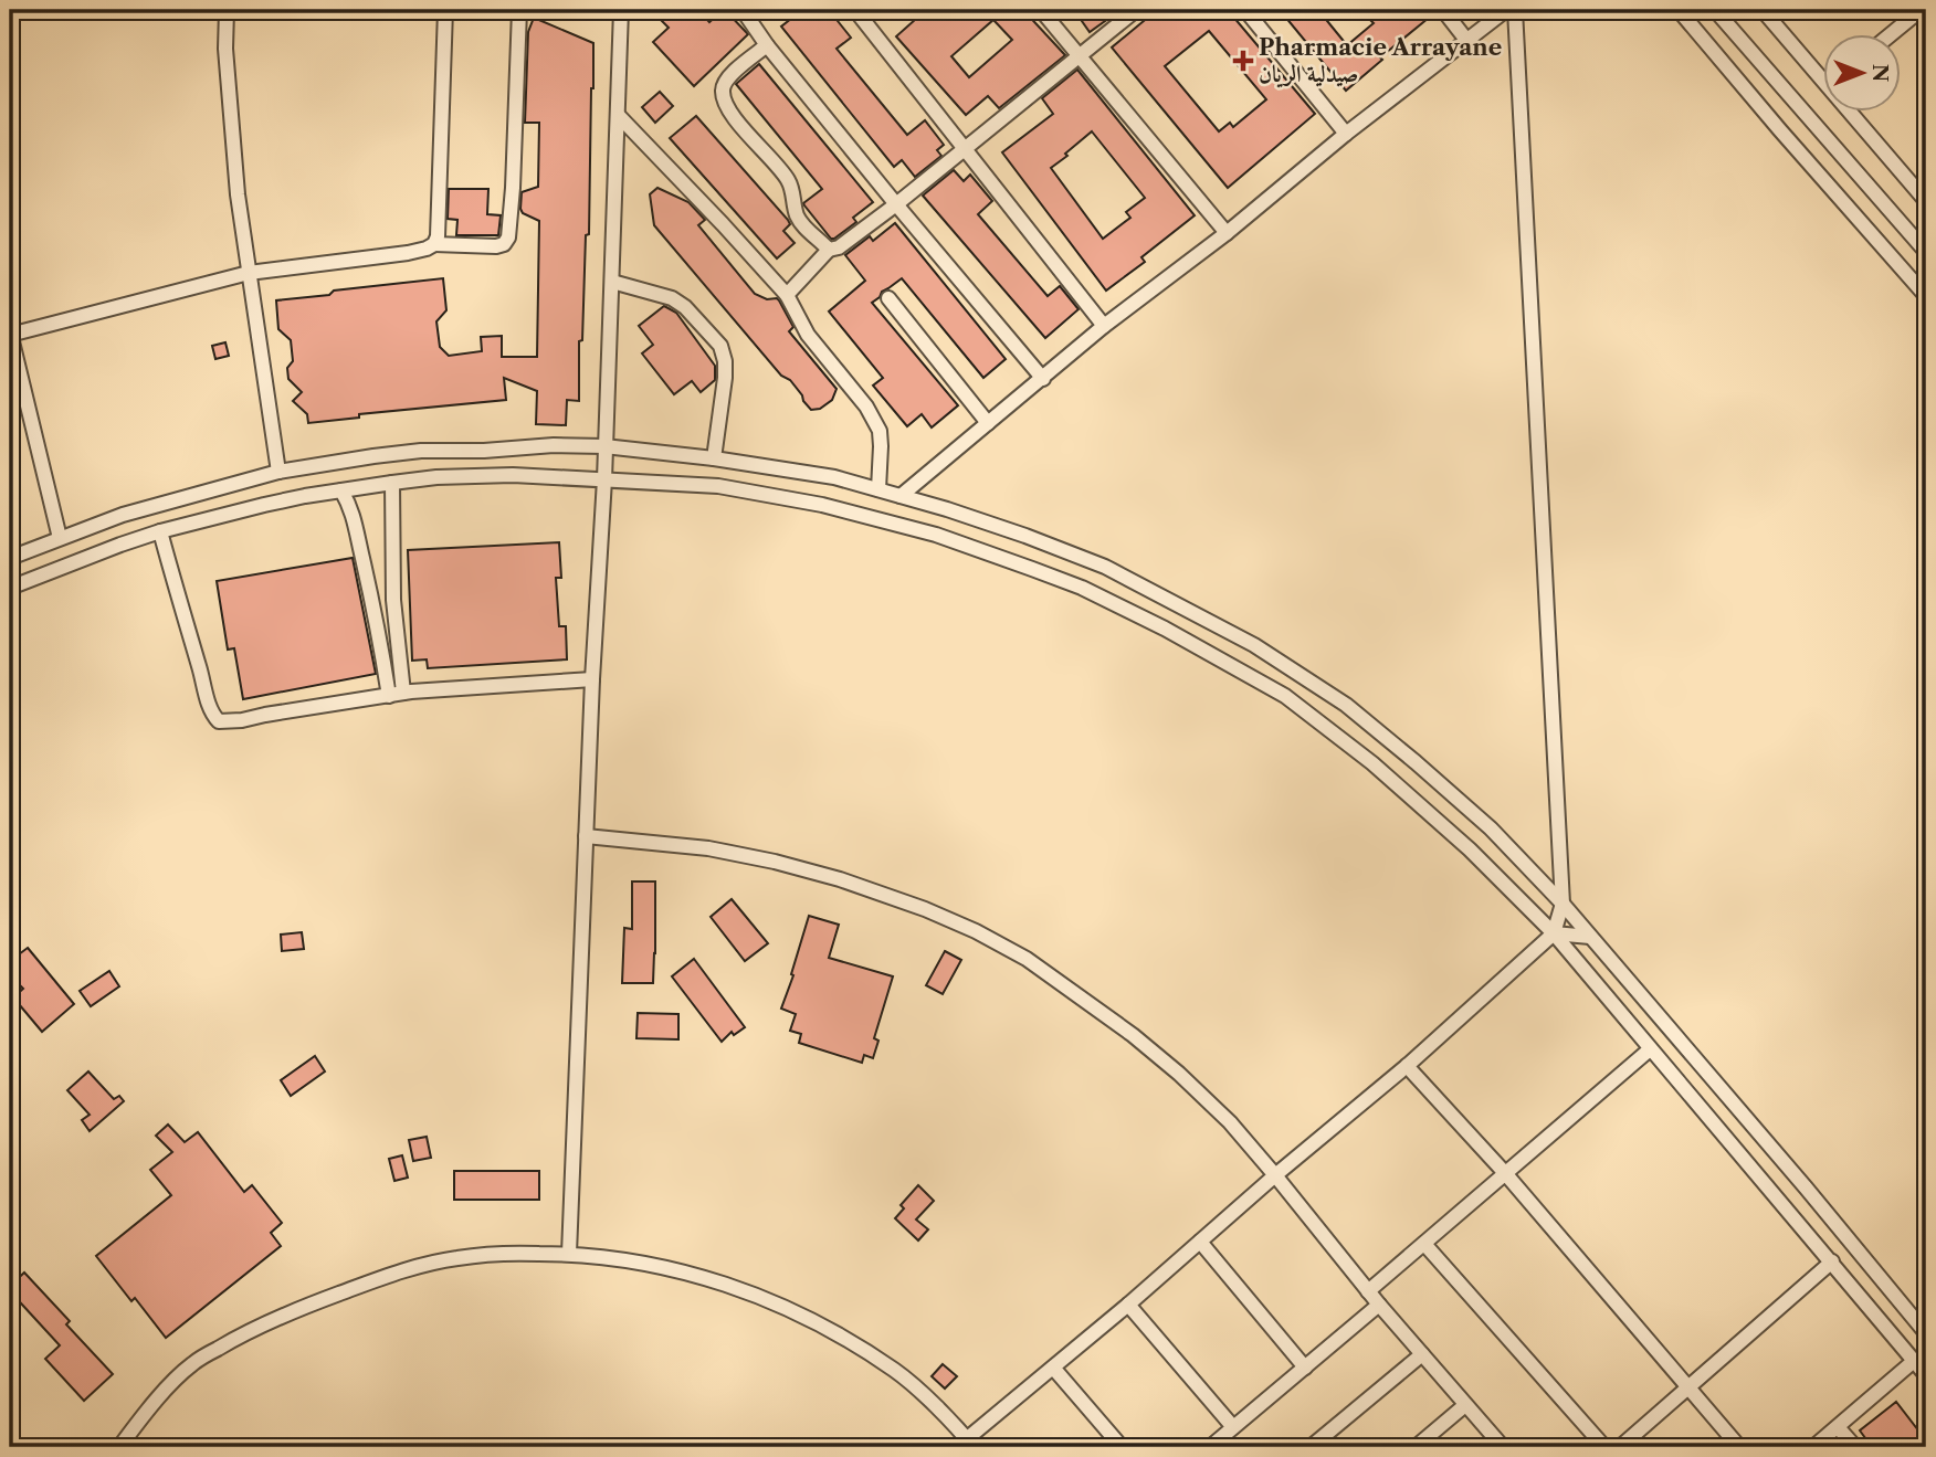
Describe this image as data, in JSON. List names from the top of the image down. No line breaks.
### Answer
{"places":{"health":["Pharmacie Arrayane صيدلية الريان"]},"north":"right"}
